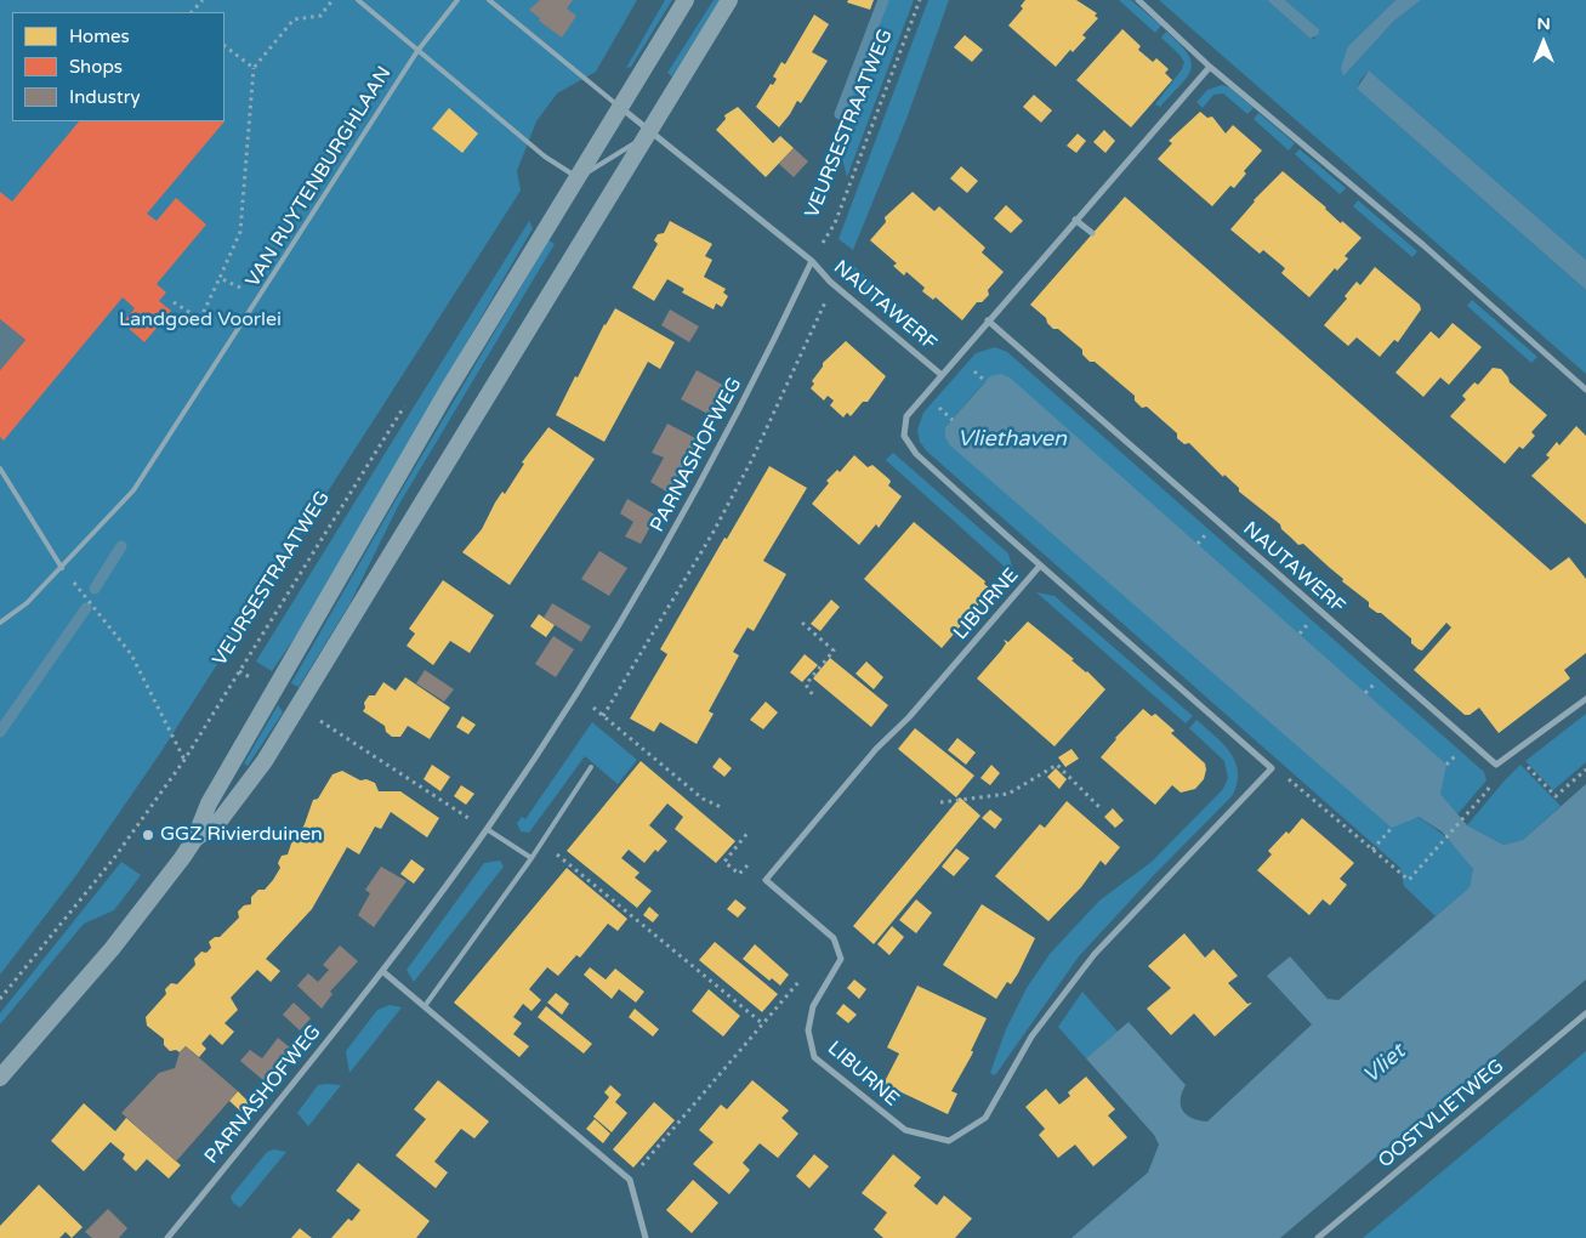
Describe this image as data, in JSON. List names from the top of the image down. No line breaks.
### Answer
{"streets":{"street":["NAUTAWERF","PARNASHOFWEG","LIBURNE","OOSTVLIETWEG"],"lane":["VAN RUYTENBURGHLAAN"],"path":["VEURSESTRAATWEG"]},"crossings":[["VEURSESTRAATWEG","NAUTAWERF"],["VEURSESTRAATWEG","PARNASHOFWEG"],["NAUTAWERF","PARNASHOFWEG"],["NAUTAWERF","LIBURNE"]],"water":["Vliethaven","Vliet"],"parks":["Landgoed Voorlei"],"places":["GGZ Rivierduinen"],"legend":["Homes","Shops","Industry"],"north":"top"}
